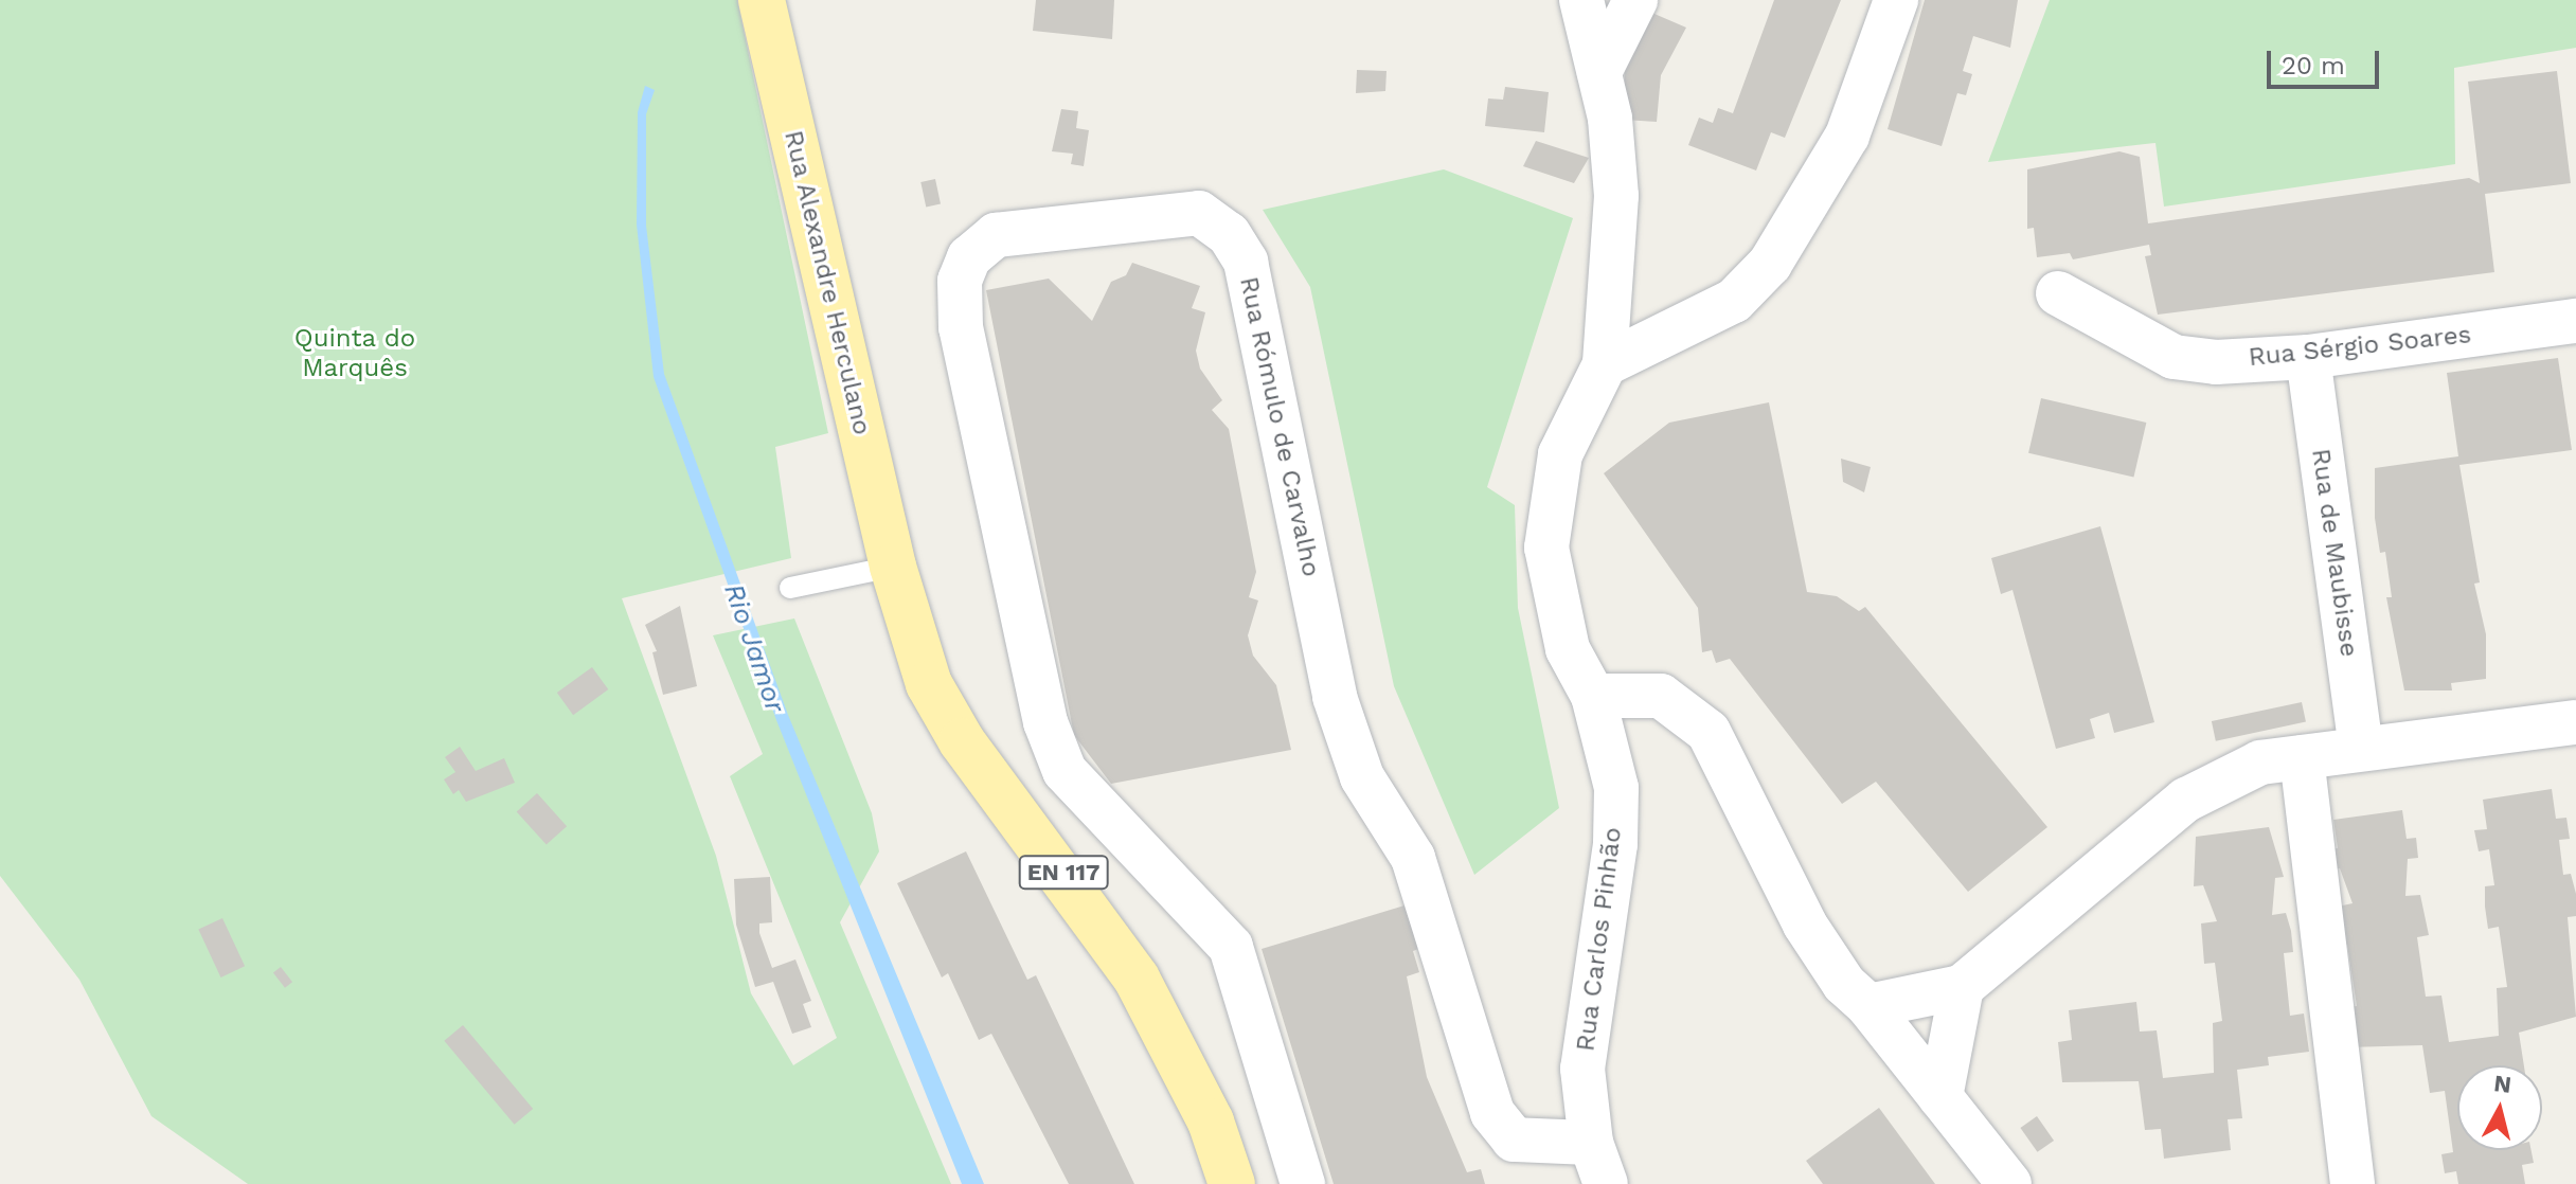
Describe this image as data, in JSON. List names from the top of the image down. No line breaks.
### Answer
{"streets":{"main road":["Rua Alexandre Herculano","EN 117"],"street":["Rua Sérgio Soares","Rua Rómulo de Carvalho","Rua de Maubisse","Rua Carlos Pinhão"]},"crossings":[["Rua Alexandre Herculano","EN 117"],["Rua Sérgio Soares","Rua de Maubisse"],["Rua Rómulo de Carvalho","Rua Carlos Pinhão"]],"water":["Rio Jamor"],"parks":["Quinta do Marquês"],"scale_bar":"20 m","north":"top"}
